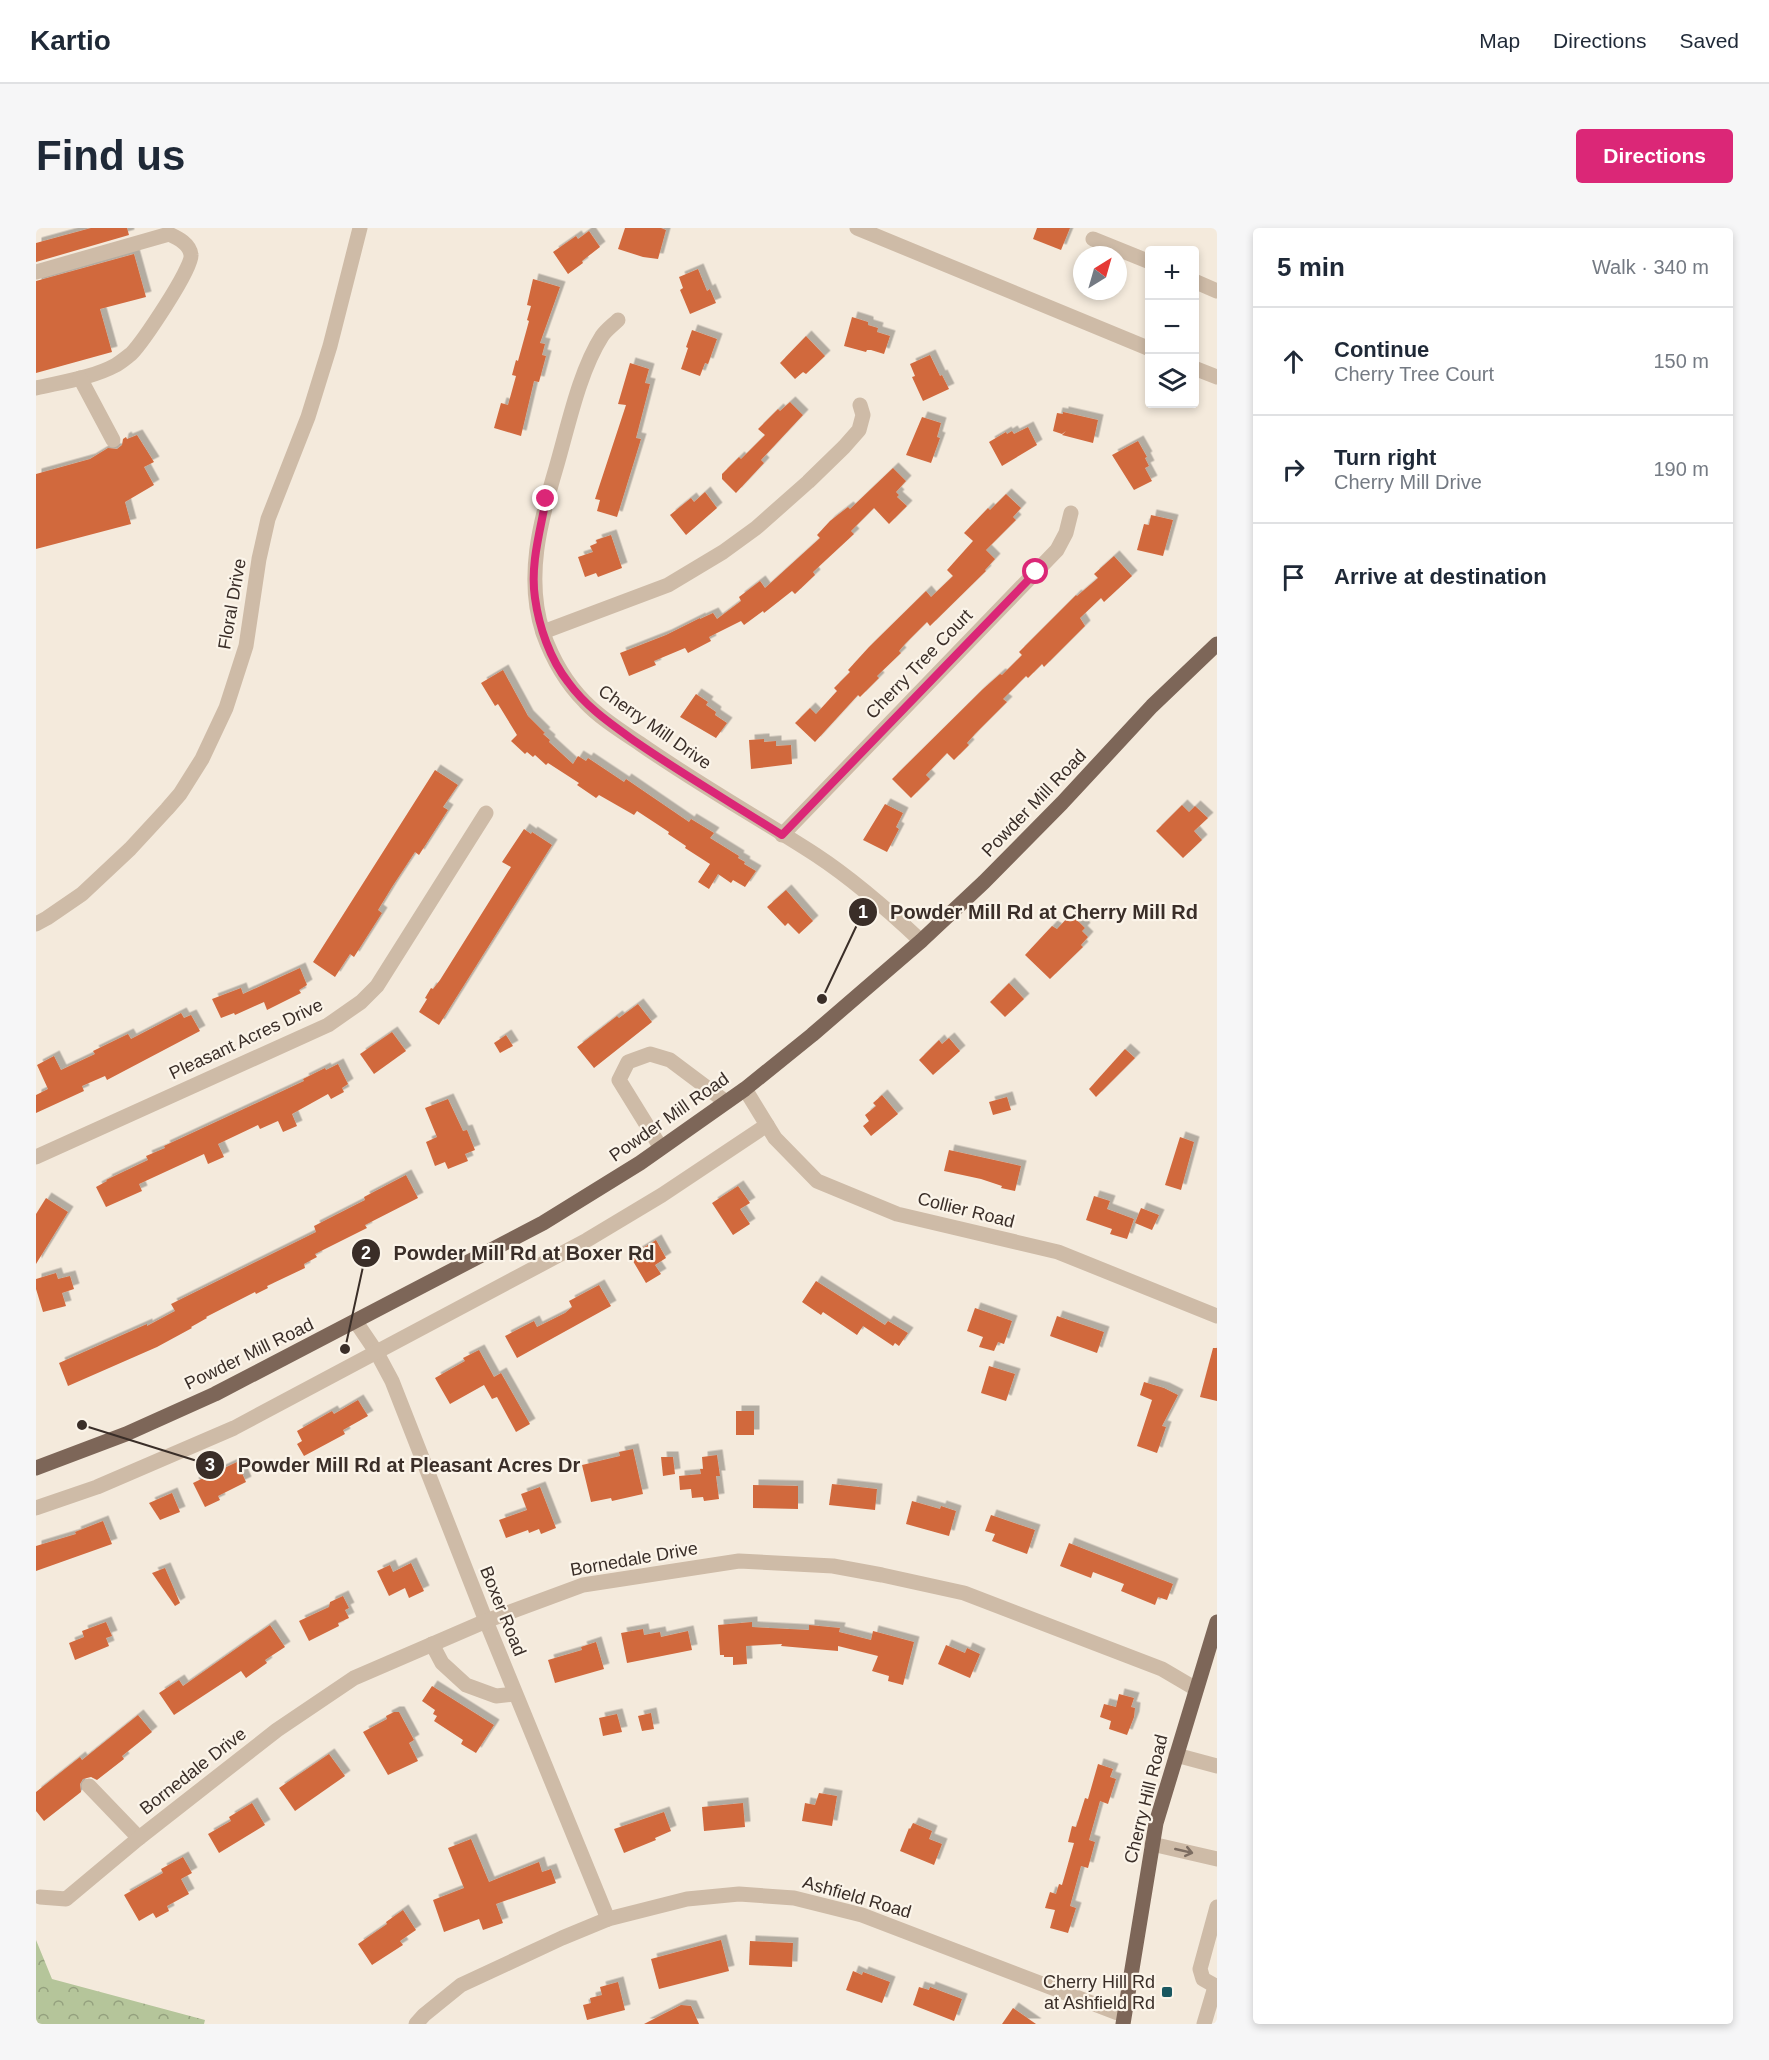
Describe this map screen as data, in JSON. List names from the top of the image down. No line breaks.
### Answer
{"streets":{"main road":["Powder Mill Road","Cherry Hill Road"],"street":["Floral Drive","Cherry Tree Court","Cherry Mill Drive","Pleasant Acres Drive","Collier Road","Bornedale Drive","Boxer Road","Ashfield Road"]},"crossings":[["Cherry Tree Court","Cherry Mill Drive"],["Cherry Mill Drive","Powder Mill Road"],["Powder Mill Road","Collier Road"],["Powder Mill Road","Boxer Road"],["Bornedale Drive","Boxer Road"],["Bornedale Drive","Cherry Hill Road"],["Boxer Road","Ashfield Road"],["Cherry Hill Road","Ashfield Road"]],"places":{"other":["Powder Mill Rd at Cherry Mill Rd","Powder Mill Rd at Boxer Rd","Powder Mill Rd at Pleasant Acres Dr"],"transit":["Cherry Hill Rd at Ashfield Rd"]},"north":"top right","page":{"header":"Kartio","nav":["Map","Directions","Saved"],"buttons":"Directions","title":"Find us","heading":["5 min","Walk · 340 m"],"map_buttons":["+","−"],"list":[["Continue","Cherry Tree Court","150 m"],["Turn right","Cherry Mill Drive","190 m"],"Arrive at destination"]}}
